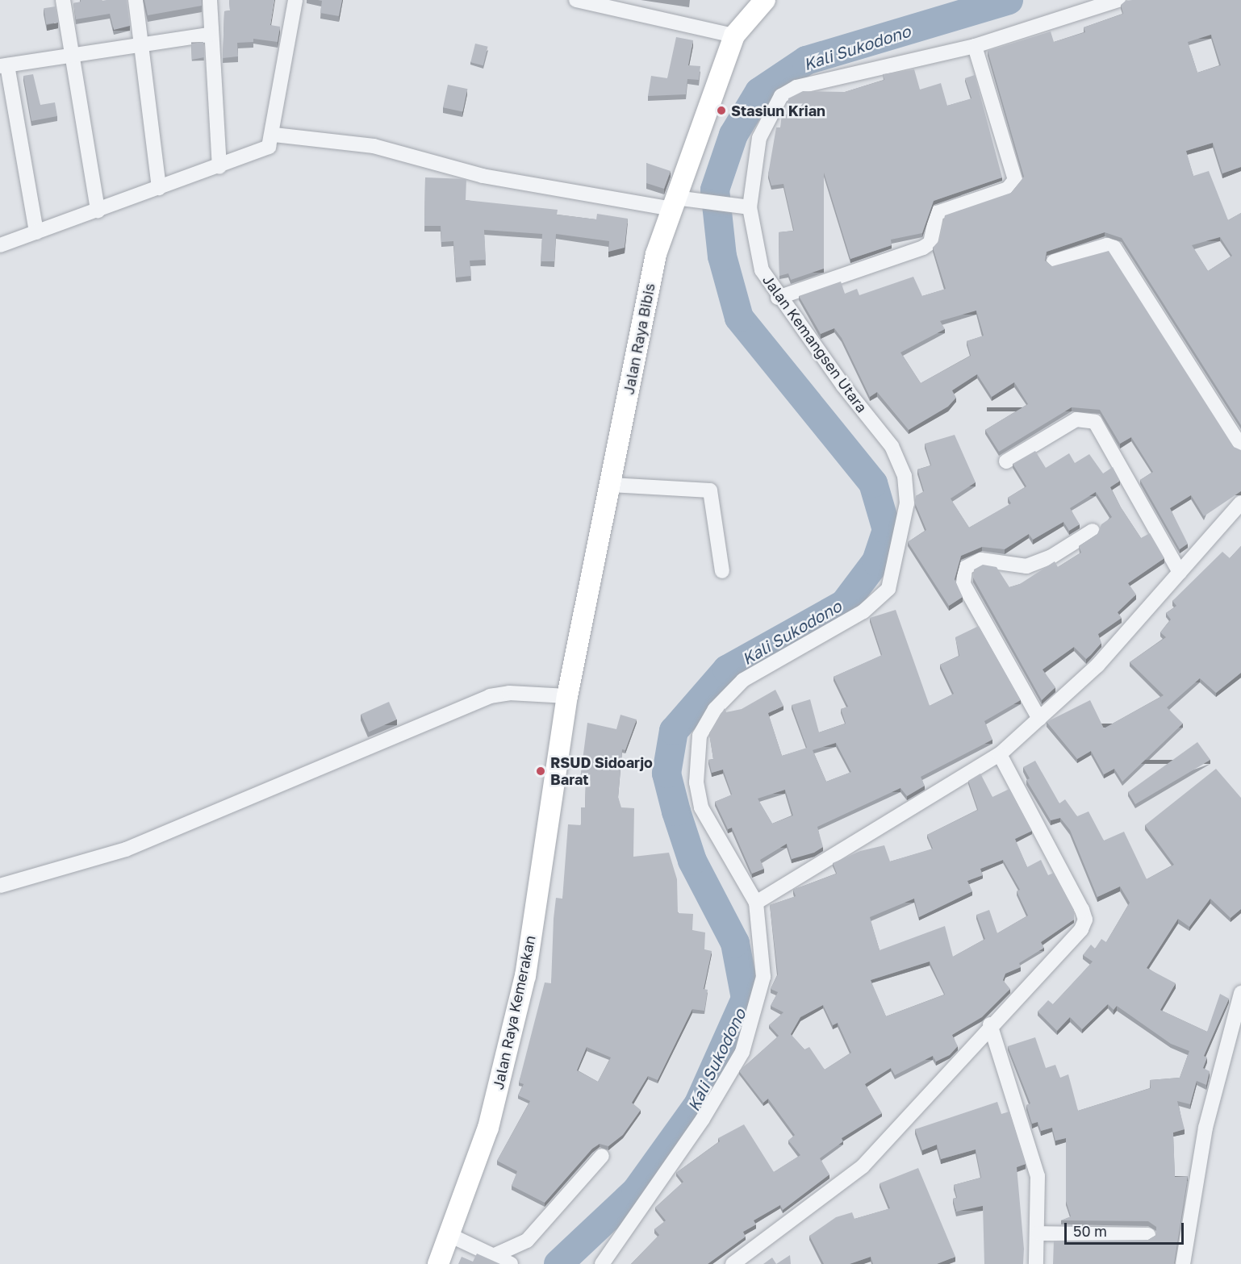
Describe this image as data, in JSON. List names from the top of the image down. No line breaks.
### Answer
{"streets":{"main road":["Jalan Raya Bibis","Jalan Raya Kemerakan"],"street":["Jalan Kemangsen Utara"]},"crossings":[["Jalan Raya Bibis","Jalan Raya Kemerakan"]],"water":["Kali Sukodono"],"places":["Stasiun Krian","RSUD Sidoarjo Barat"],"scale_bar":"50 m"}
